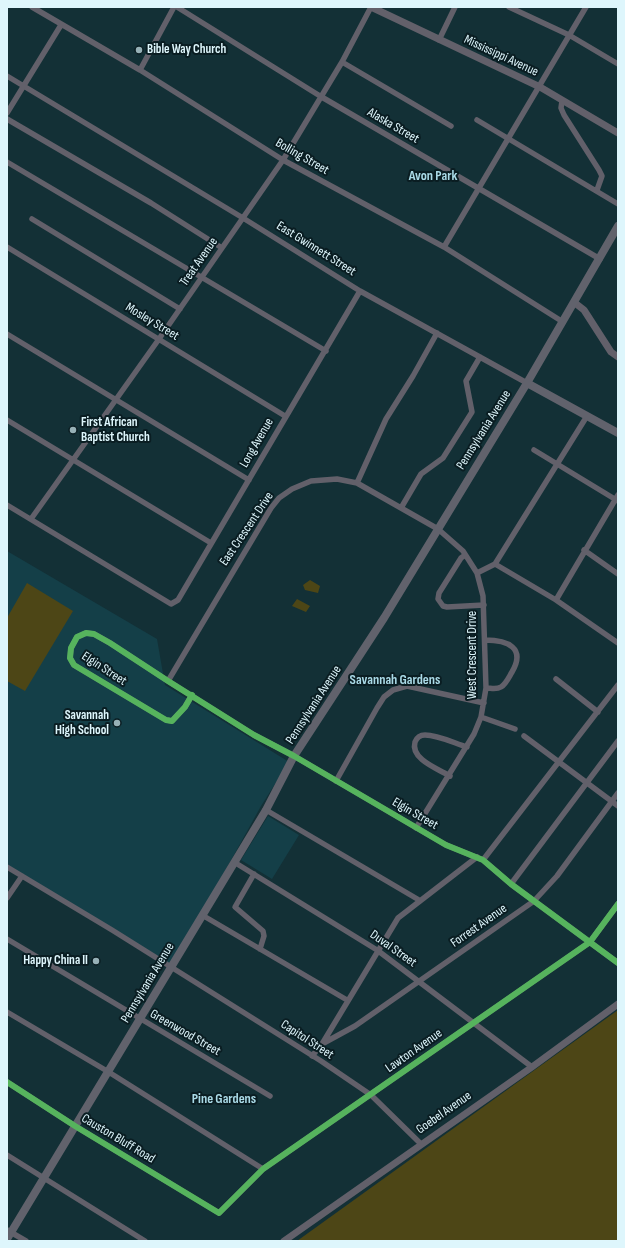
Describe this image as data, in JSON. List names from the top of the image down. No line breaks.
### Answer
{"streets":{"main road":["East Gwinnett Street","Pennsylvania Avenue"],"street":["Mississippi Avenue","Alaska Street","Bolling Street","Treat Avenue","Mosley Street","Long Avenue","East Crescent Drive","West Crescent Drive","Elgin Street","Forrest Avenue","Duval Street","Greenwood Street","Capitol Street","Lawton Avenue","Goebel Avenue","Causton Bluff Road"]},"crossings":[["Mississippi Avenue","Treat Avenue"],["Alaska Street","Treat Avenue"],["Alaska Street","Pennsylvania Avenue"],["Bolling Street","Treat Avenue"],["Bolling Street","Pennsylvania Avenue"],["East Gwinnett Street","Treat Avenue"],["East Gwinnett Street","Pennsylvania Avenue"],["East Gwinnett Street","Long Avenue"],["Treat Avenue","Mosley Street"],["Treat Avenue","Long Avenue"],["Mosley Street","Long Avenue"],["Pennsylvania Avenue","East Crescent Drive"],["Pennsylvania Avenue","West Crescent Drive"],["Pennsylvania Avenue","Elgin Street"],["Pennsylvania Avenue","Duval Street"],["Pennsylvania Avenue","Greenwood Street"],["Pennsylvania Avenue","Capitol Street"],["Pennsylvania Avenue","Causton Bluff Road"],["East Crescent Drive","West Crescent Drive"],["East Crescent Drive","Elgin Street"],["West Crescent Drive","Elgin Street"],["Elgin Street","Forrest Avenue"],["Elgin Street","Lawton Avenue"],["Forrest Avenue","Duval Street"],["Duval Street","Lawton Avenue"],["Duval Street","Goebel Avenue"],["Capitol Street","Lawton Avenue"],["Capitol Street","Goebel Avenue"],["Lawton Avenue","Causton Bluff Road"]],"districts":["Avon Park","Savannah Gardens","Pine Gardens"],"places":["Bible Way Church","First African Baptist Church","Savannah High School","Happy China II"]}
